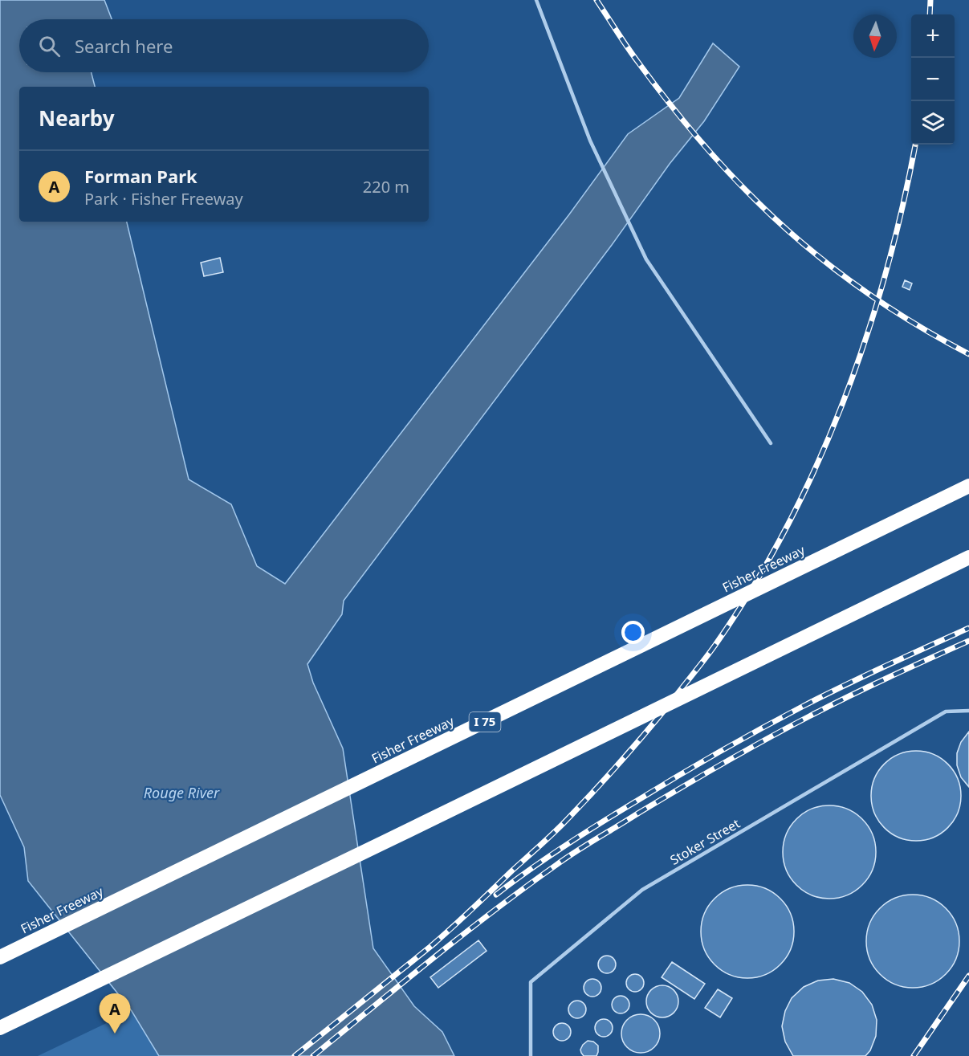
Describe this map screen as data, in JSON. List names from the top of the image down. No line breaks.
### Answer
{"streets":{"highway":["Fisher Freeway","I 75"],"lane":["Stoker Street"]},"water":["Rouge River"],"north":"bottom","page":{"map_buttons":["+","−"],"search":"Search here","heading":"Nearby","list":[{"mark":"A","name":"Forman Park","note":"Park · Fisher Freeway","value":"220 m"}],"pins":"A"}}
